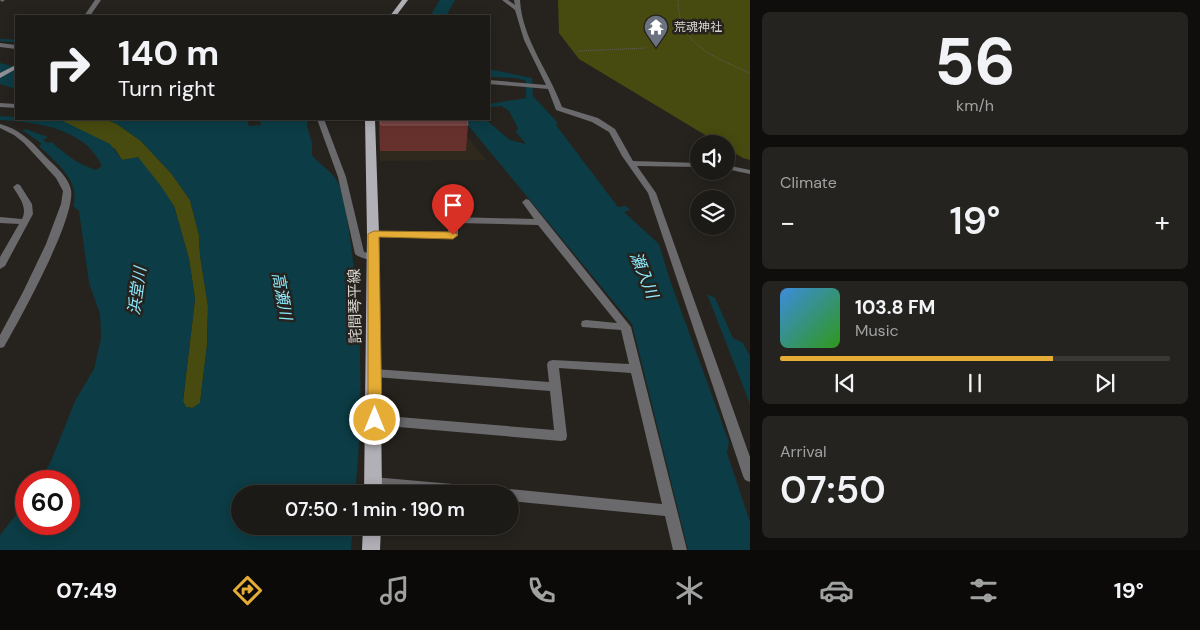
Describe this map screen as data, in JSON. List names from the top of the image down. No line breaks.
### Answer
{"streets":{"main road":["詫間琴平線"]},"water":["瀬入川","浜堂川","高瀬川"],"places":{"temple":["荒魂神社"]},"page":{"tile":[["56","km/h"],"Climate",["Arrival","07:50"]],"turn":["140 m","Turn right"],"heat":["−","19°","+"],"song":["103.8 FM","Music"],"limit":"60","trip":"07:50 · 1 min · 190 m","tabs":["07:49","19°"]}}
